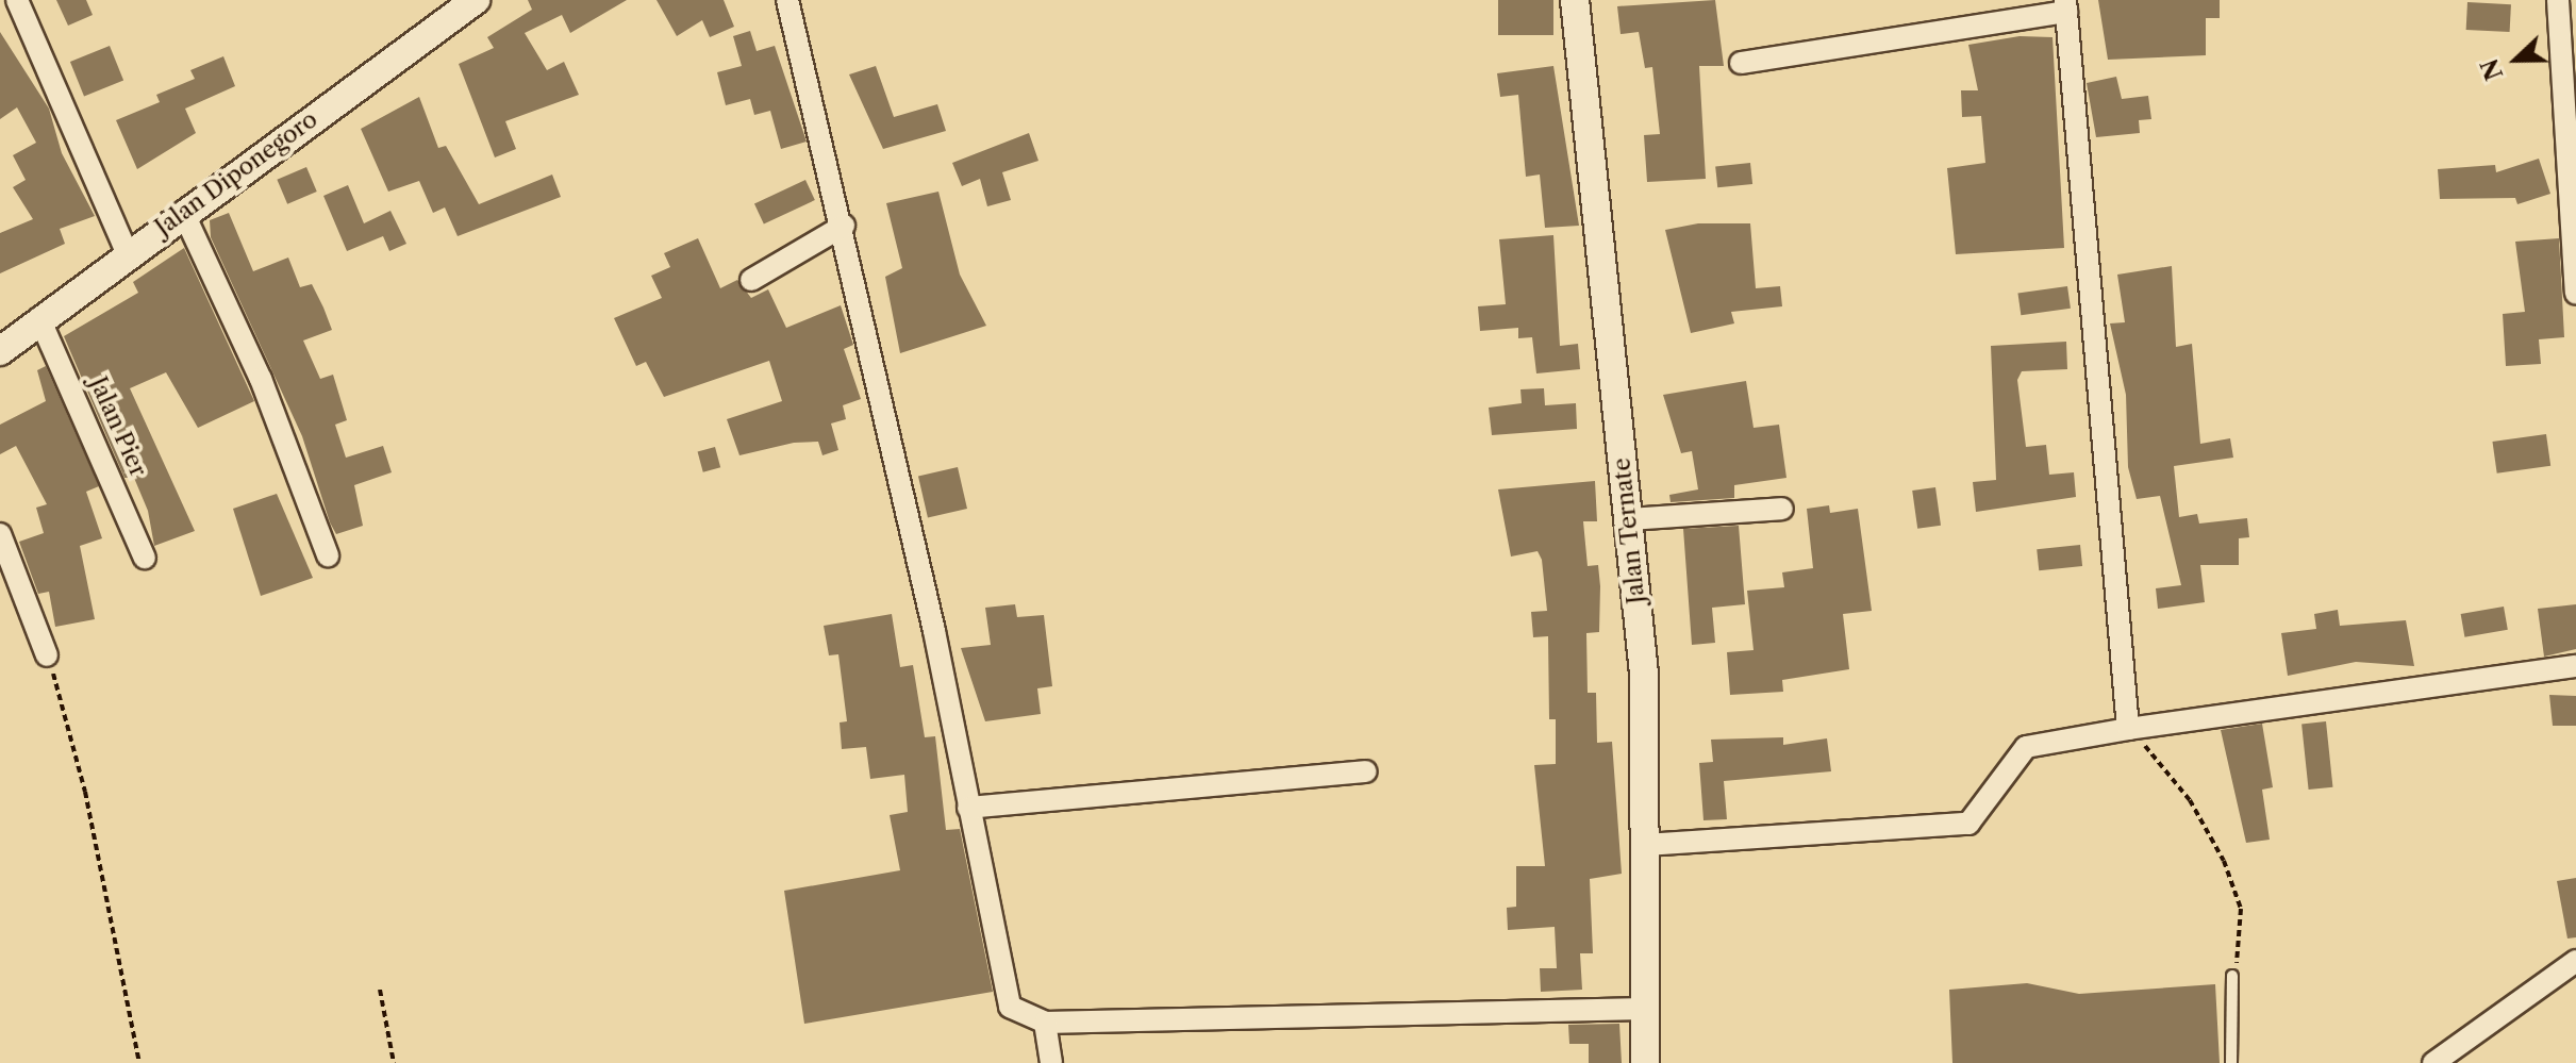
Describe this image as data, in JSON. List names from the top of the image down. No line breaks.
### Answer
{"streets":{"street":["Jalan Diponegoro","Jalan Pier","Jalan Ternate"]},"crossings":[["Jalan Diponegoro","Jalan Pier"]],"north":"left"}
